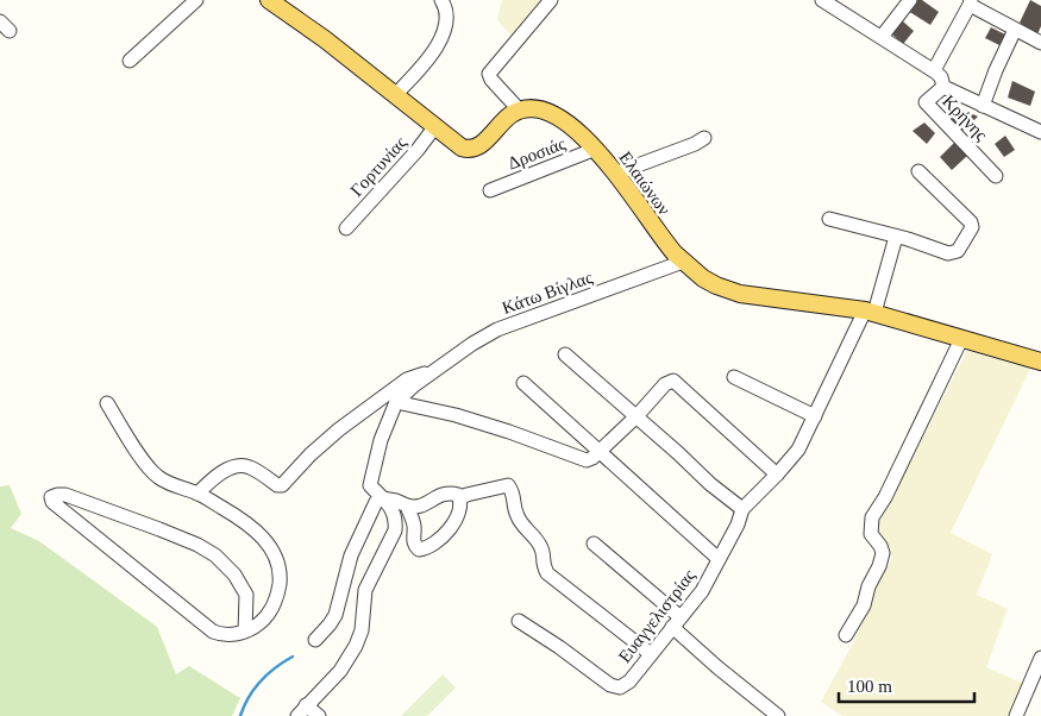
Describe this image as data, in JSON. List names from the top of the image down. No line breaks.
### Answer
{"streets":{"main road":["Ελαιώνων"],"street":["Κρήνης","Δροσιάς","Γορτυνίας","Κάτω Βίγλας","Ευαγγελιστρίας"]},"crossings":[["Δροσιάς","Ελαιώνων"],["Ελαιώνων","Κάτω Βίγλας"]],"scale_bar":"100 m"}
